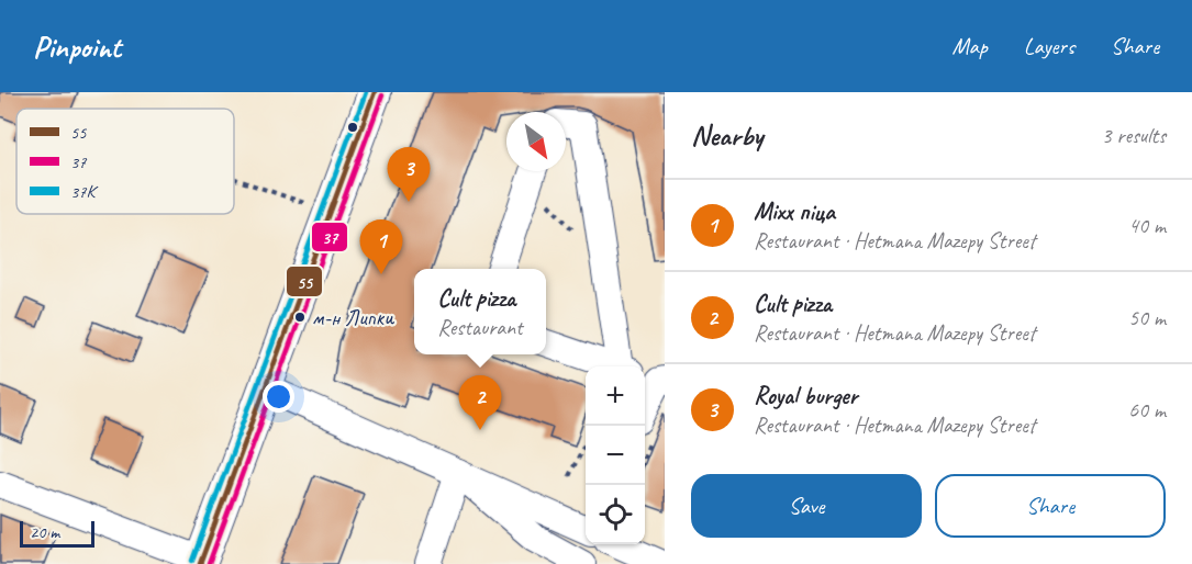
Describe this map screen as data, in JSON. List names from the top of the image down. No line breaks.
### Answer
{"places":["м-н Липки"],"lines":["transit line 55","transit line 37К","transit line 37"],"legend":["55","37","37К"],"scale_bar":"20 m","north":"bottom right","page":{"header":"Pinpoint","nav":["Map","Layers","Share"],"heading":["Nearby","3 results"],"pins":["3","1","2"],"list":[{"mark":"1","name":"Mixx піца","note":"Restaurant · Hetmana Mazepy Street","value":"40 m"},{"mark":"2","name":"Cult pizza","note":"Restaurant · Hetmana Mazepy Street","value":"50 m"},{"mark":"3","name":"Royal burger","note":"Restaurant · Hetmana Mazepy Street","value":"60 m"}],"popup":["Cult pizza","Restaurant"],"map_buttons":["+","−"],"buttons":["Save","Share"],"scale":"20 m"}}
